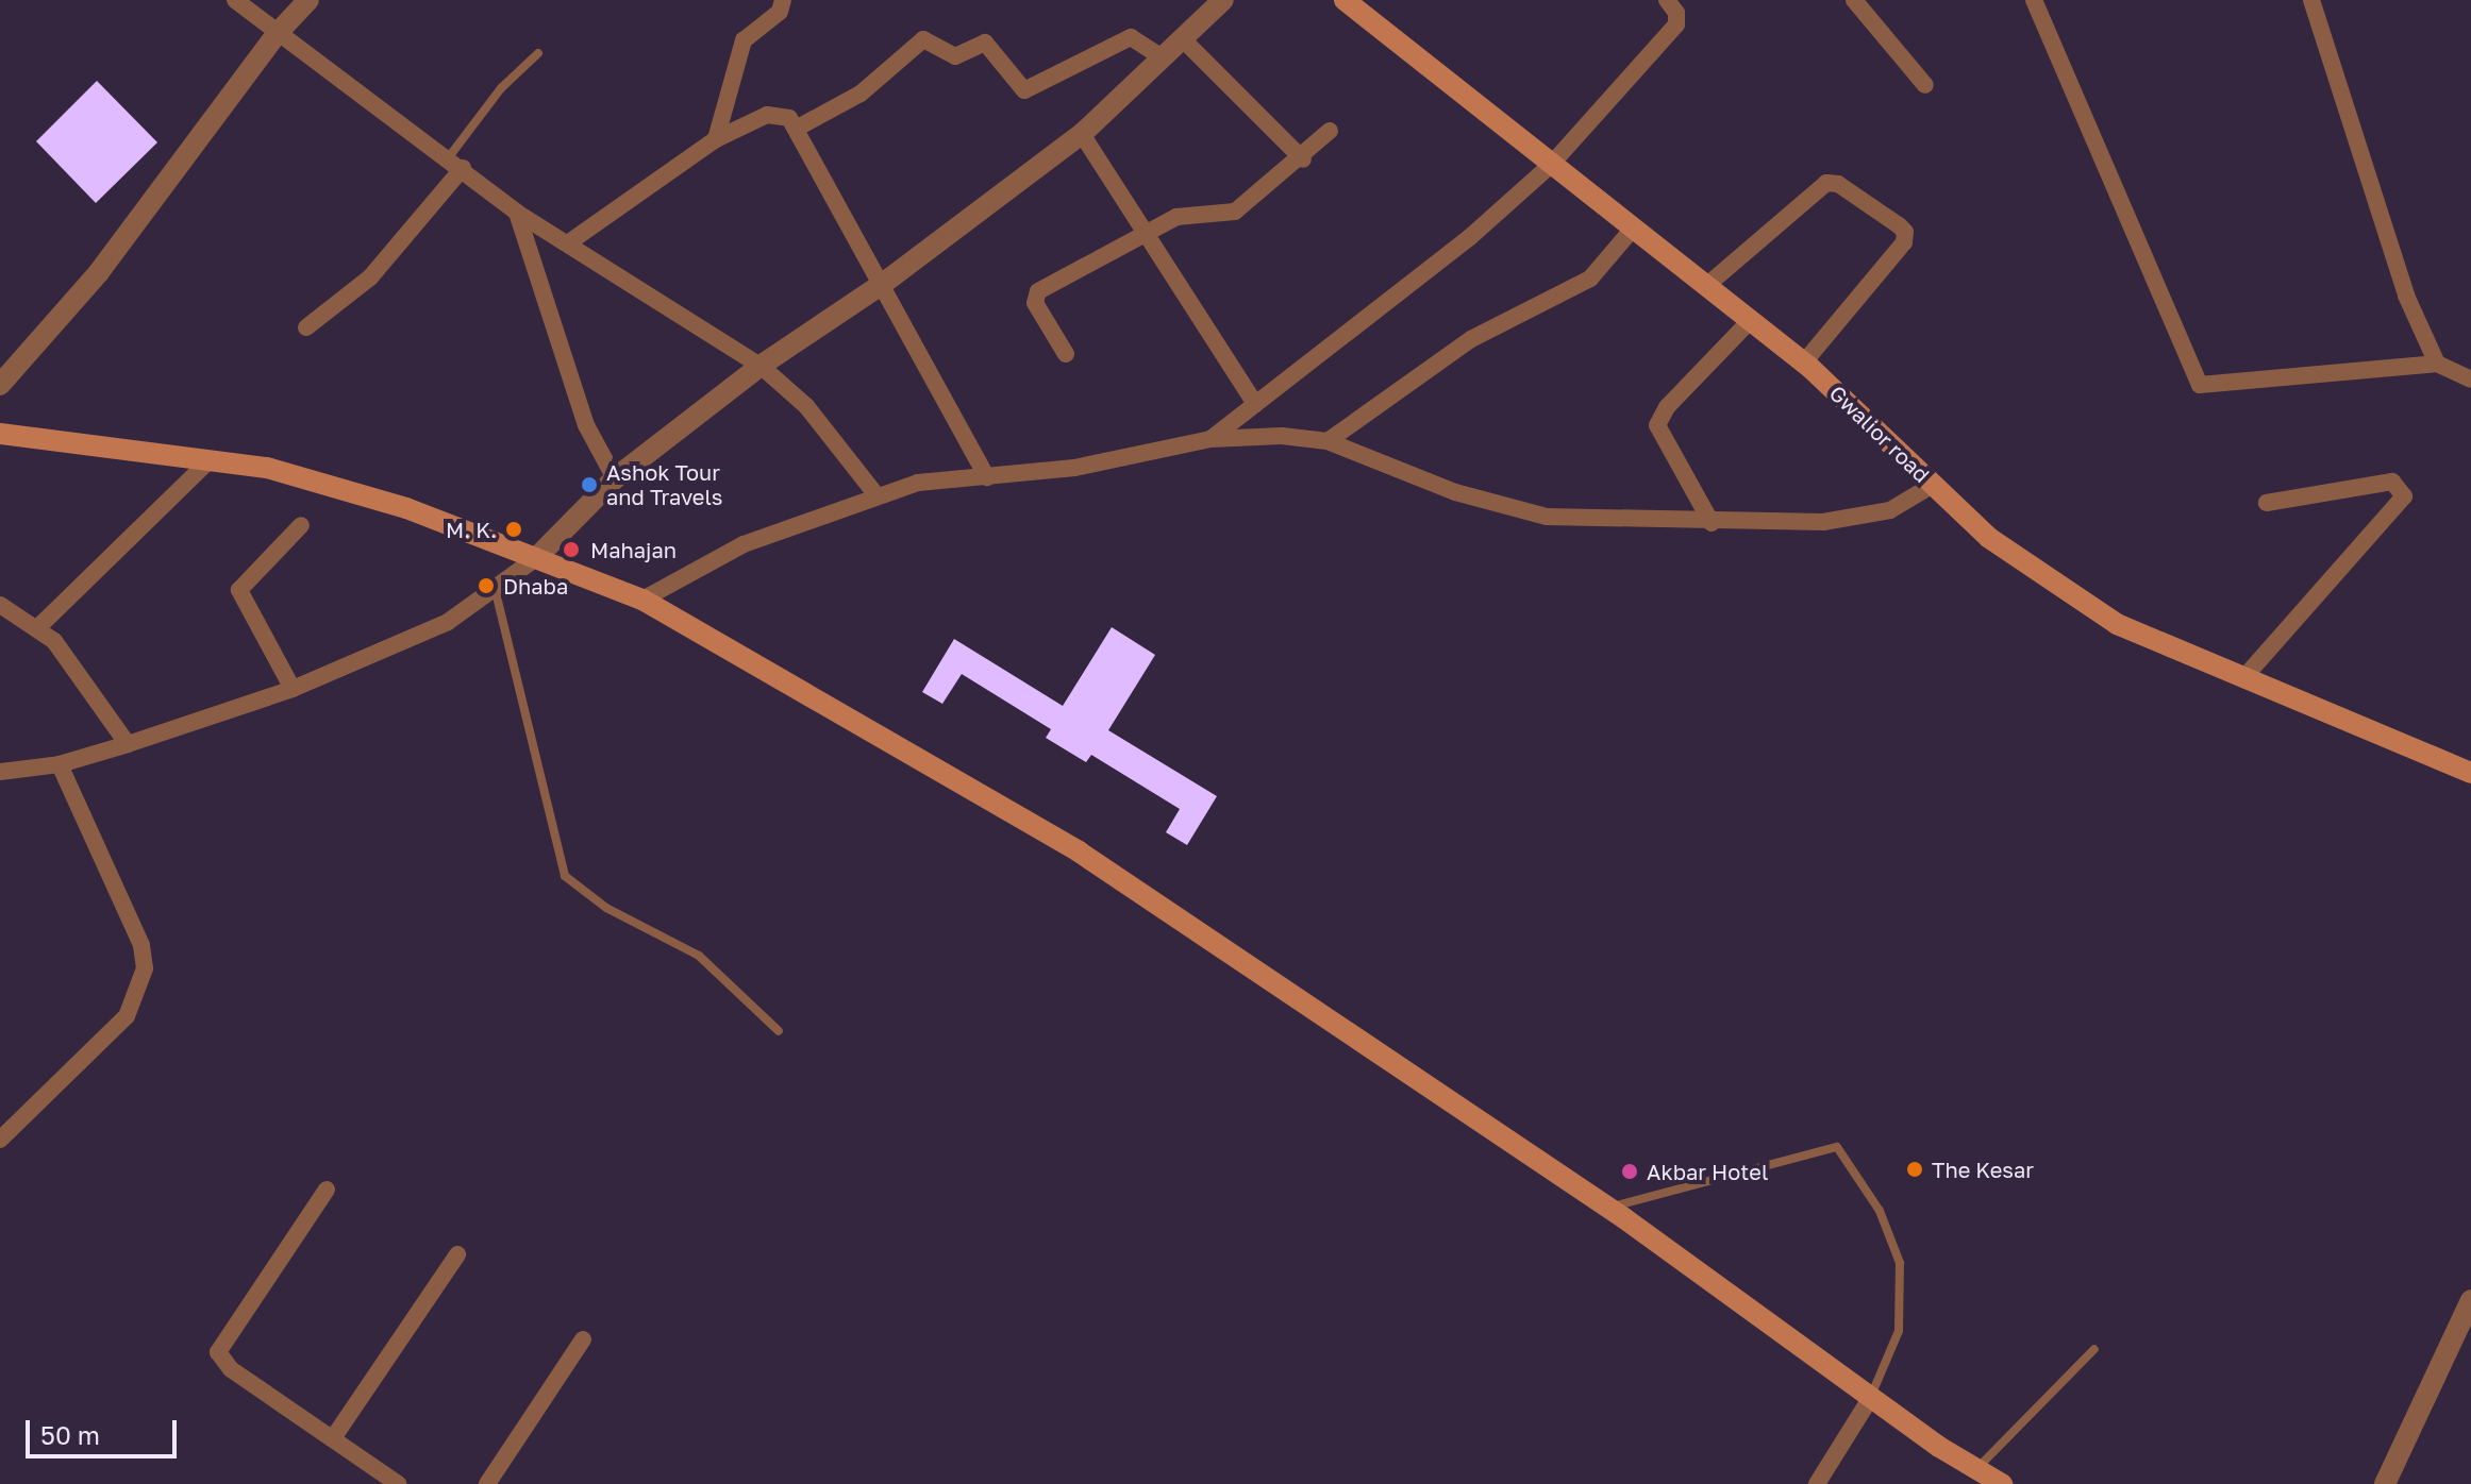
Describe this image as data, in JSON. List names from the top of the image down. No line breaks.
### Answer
{"streets":{"main road":["Gwalior road"]},"places":["Ashok Tour and Travels","M. K.","Mahajan","Dhaba","The Kesar","Akbar Hotel"],"scale_bar":"50 m"}
